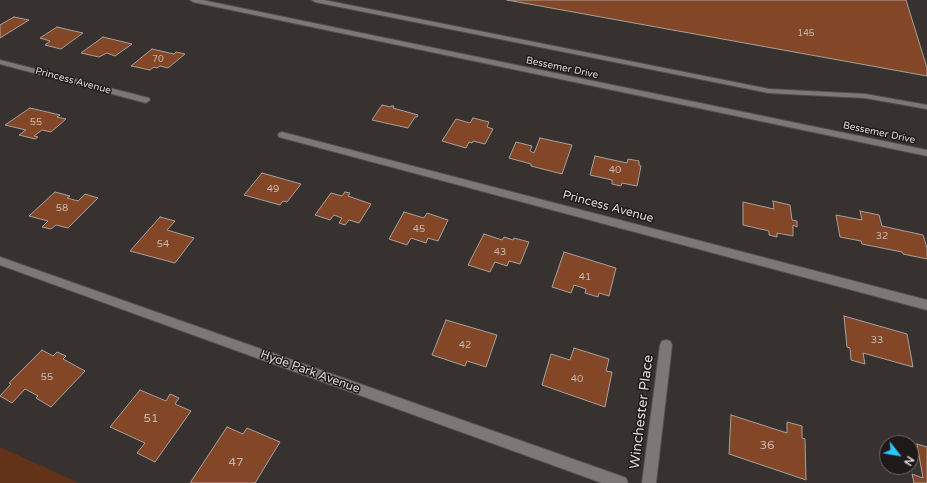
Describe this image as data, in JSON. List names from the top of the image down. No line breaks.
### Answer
{"streets":{"street":["Bessemer Drive","Princess Avenue","Hyde Park Avenue","Winchester Place"]},"house_numbers":["145","70","55","40","49","58","45","32","54","43","41","33","42","55","40","51","36","47"],"north":"bottom right"}
